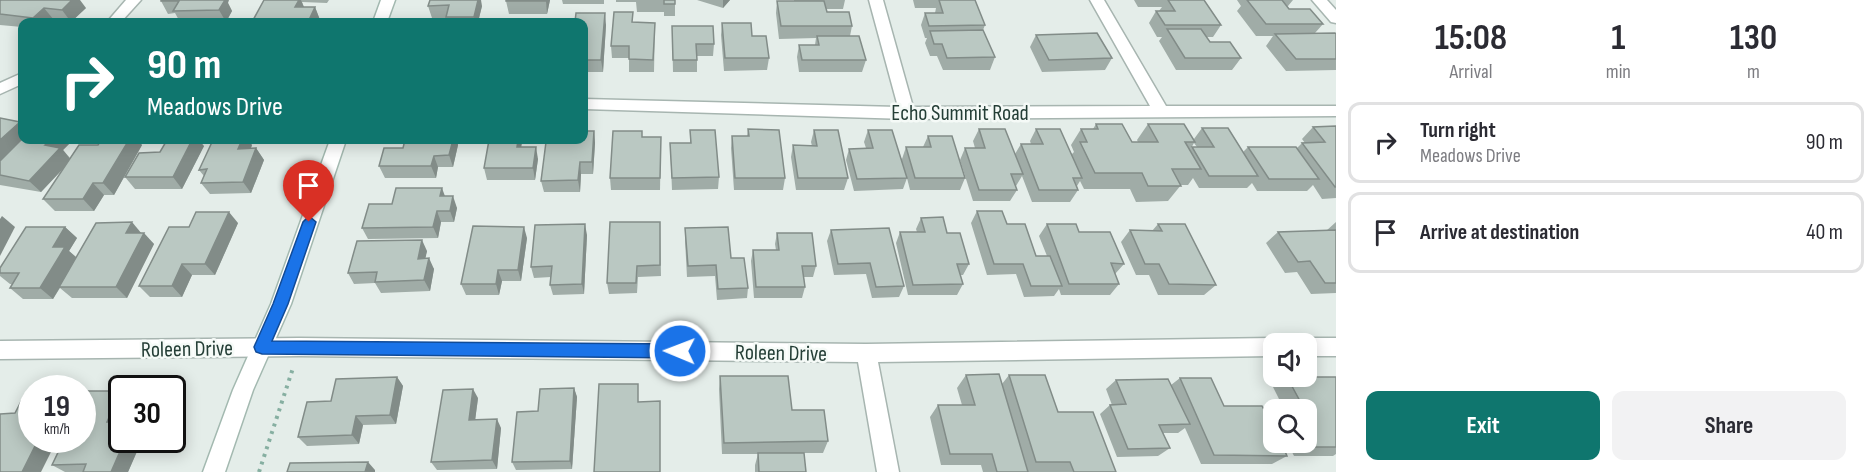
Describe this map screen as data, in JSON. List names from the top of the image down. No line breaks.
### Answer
{"streets":{"street":["Echo Summit Road","Roleen Drive"]},"page":{"eta":["15:08","Arrival","1","min","130","m"],"turn":["90 m","Meadows Drive"],"list":[{"name":"Turn right","note":"Meadows Drive","value":"90 m"},{"name":"Arrive at destination","value":"40 m"}],"speed":"19 km/h","limit":"30","buttons":["Exit","Share"]}}
